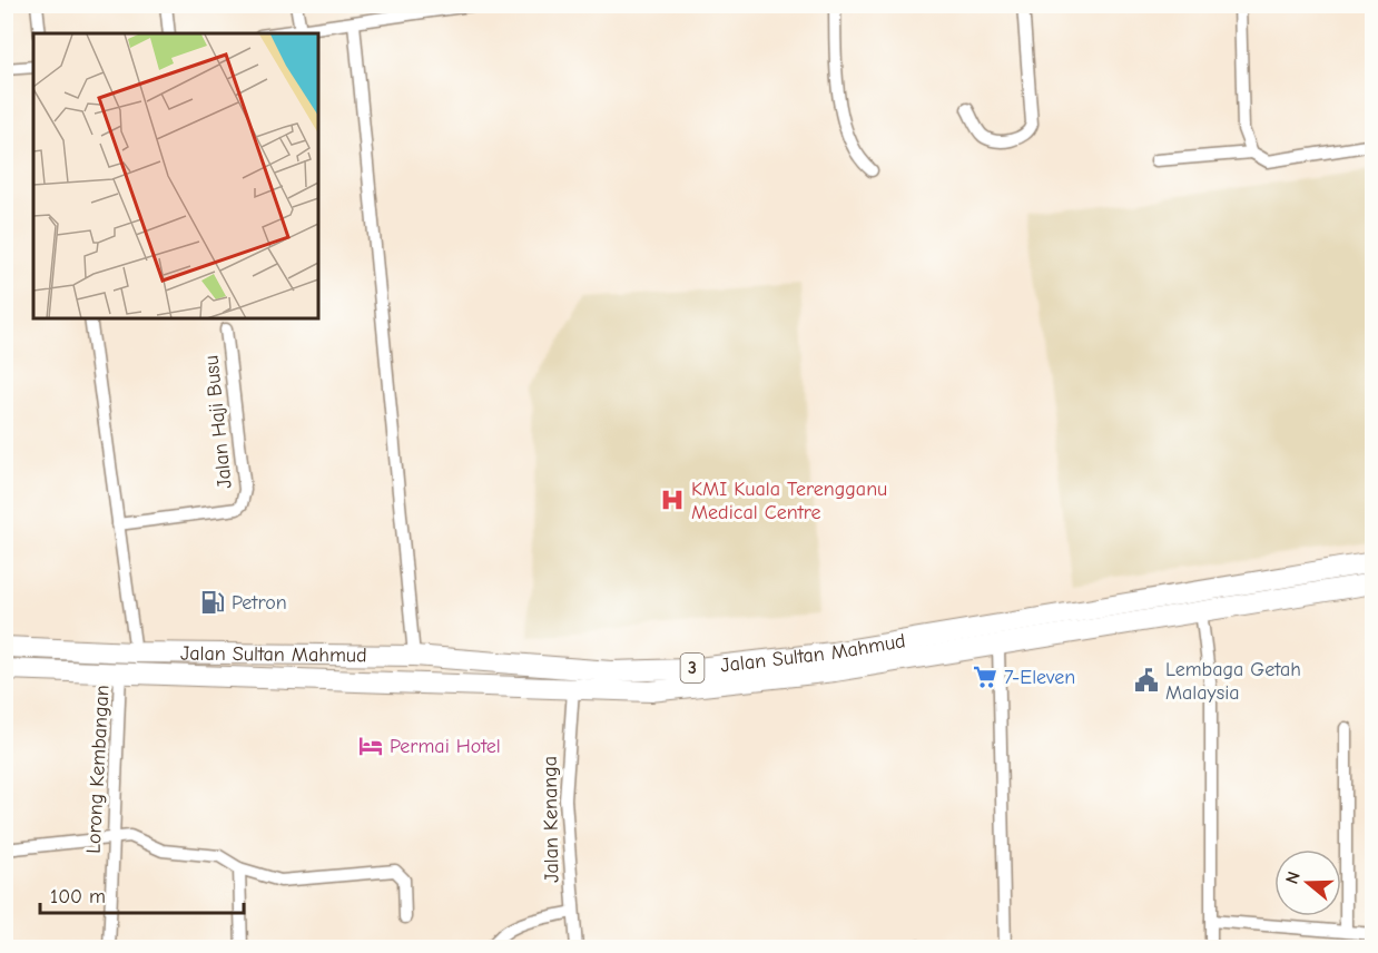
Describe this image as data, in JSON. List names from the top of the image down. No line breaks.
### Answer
{"streets":{"highway":["Jalan Sultan Mahmud","3"],"street":["Jalan Haji Busu","Lorong Kembangan","Jalan Kenanga"]},"crossings":[["Jalan Sultan Mahmud","Lorong Kembangan"],["Jalan Sultan Mahmud","Jalan Kenanga"]],"places":{"hospital":["KMI Kuala Terengganu Medical Centre"],"fuel station":["Petron"],"supermarket":["7-Eleven"],"public building":["Lembaga Getah Malaysia"],"hotel":["Permai Hotel"]},"scale_bar":"100 m","north":"left"}
